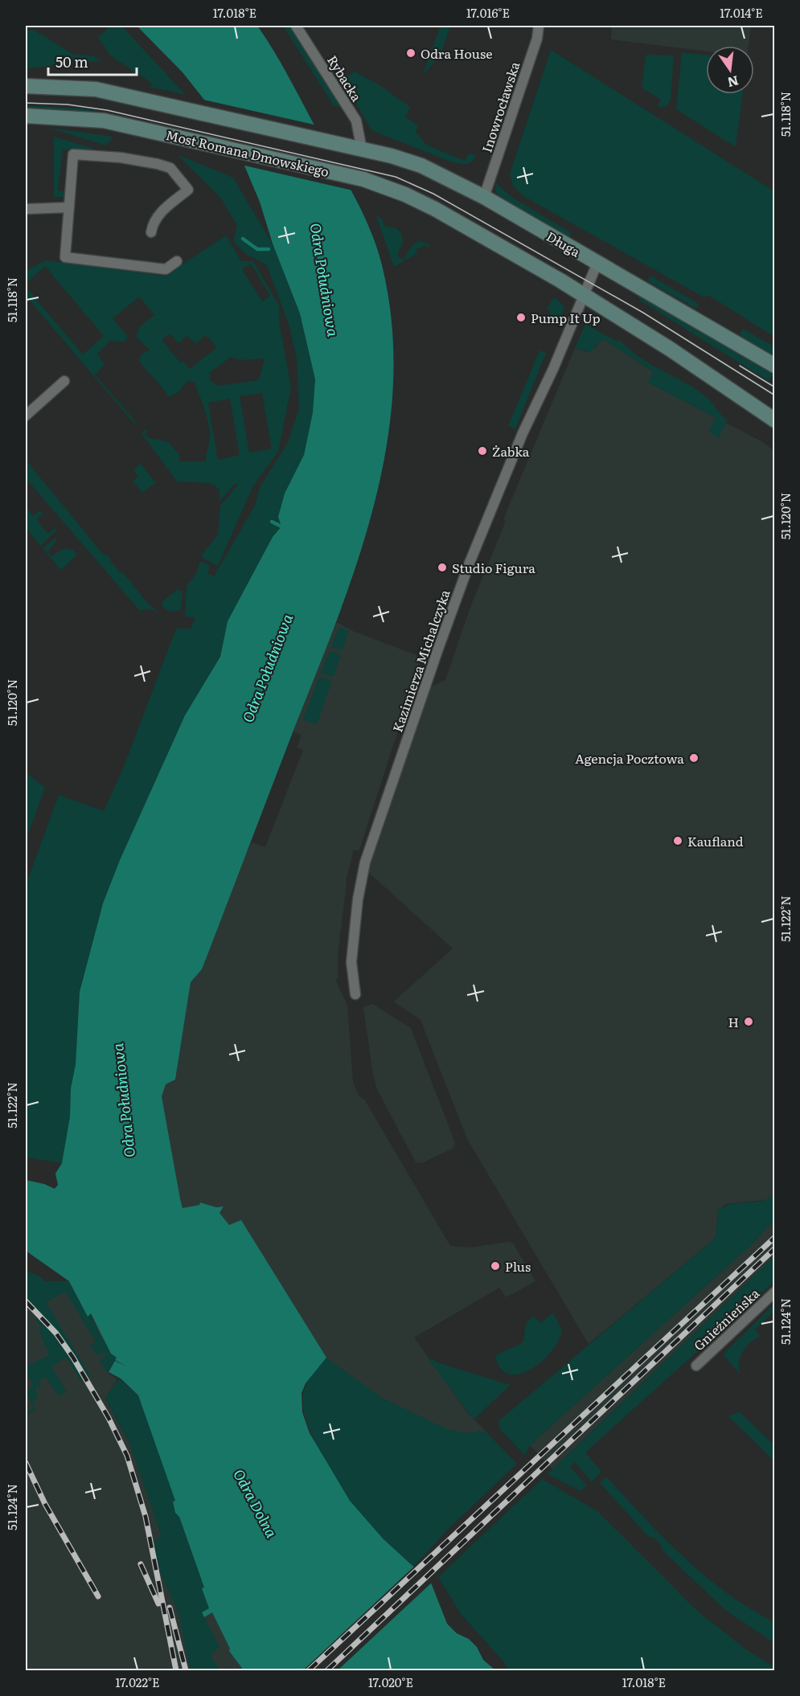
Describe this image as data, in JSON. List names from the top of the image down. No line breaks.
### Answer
{"streets":{"street":["Rybacka","Inowrocławska","Most Romana Dmowskiego","Długa","Kazimierza Michalczyka","Gnieźnieńska"]},"crossings":[["Rybacka","Długa"],["Inowrocławska","Długa"],["Most Romana Dmowskiego","Kazimierza Michalczyka"],["Długa","Kazimierza Michalczyka"]],"water":["Odra Południowa","Odra Dolna"],"places":["Odra House","Pump It Up","Żabka","Studio Figura","Agencja Pocztowa","Kaufland","H","Plus"],"scale_bar":"50 m","north":"bottom","coordinates":["17.018°E","17.016°E","17.014°E","51.118°N","51.120°N","51.122°N","51.124°N","17.022°E","17.020°E"]}
